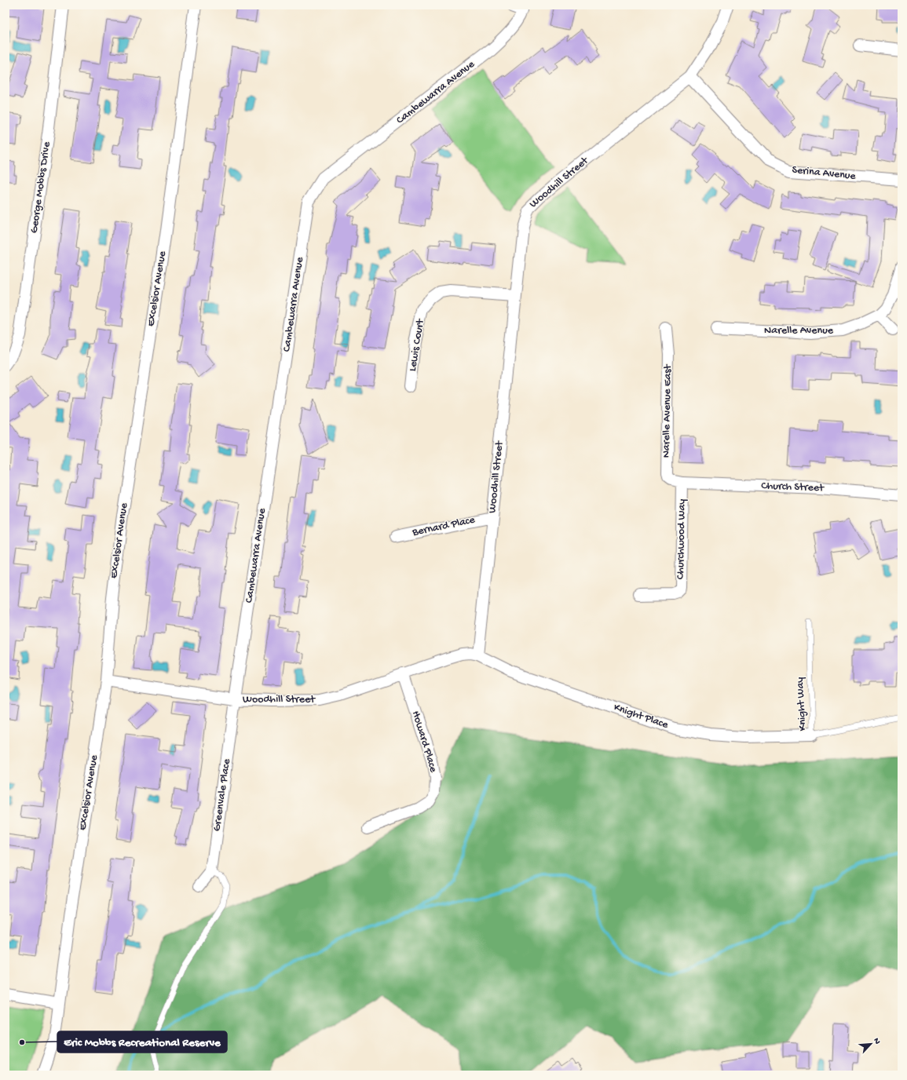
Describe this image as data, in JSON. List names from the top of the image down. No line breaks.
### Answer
{"streets":{"street":["Cambewarra Avenue","Serina Avenue","Woodhill Street","George Mobbs Drive","Excelsior Avenue","Narelle Avenue","Lewis Court","Narelle Avenue East","Church Street","Bernard Place","Churchwood Way","Knight Place","Howard Place","Greenvale Place"],"lane":["Knight Way"]},"crossings":[["Cambewarra Avenue","Woodhill Street"],["Cambewarra Avenue","Greenvale Place"],["Serina Avenue","Woodhill Street"],["Woodhill Street","Excelsior Avenue"],["Woodhill Street","Lewis Court"],["Woodhill Street","Bernard Place"],["Woodhill Street","Knight Place"],["Woodhill Street","Howard Place"],["Woodhill Street","Greenvale Place"],["Narelle Avenue East","Church Street"],["Narelle Avenue East","Churchwood Way"],["Church Street","Churchwood Way"],["Knight Way","Knight Place"]],"places":["Eric Mobbs Recreational Reserve"],"north":"top right"}
